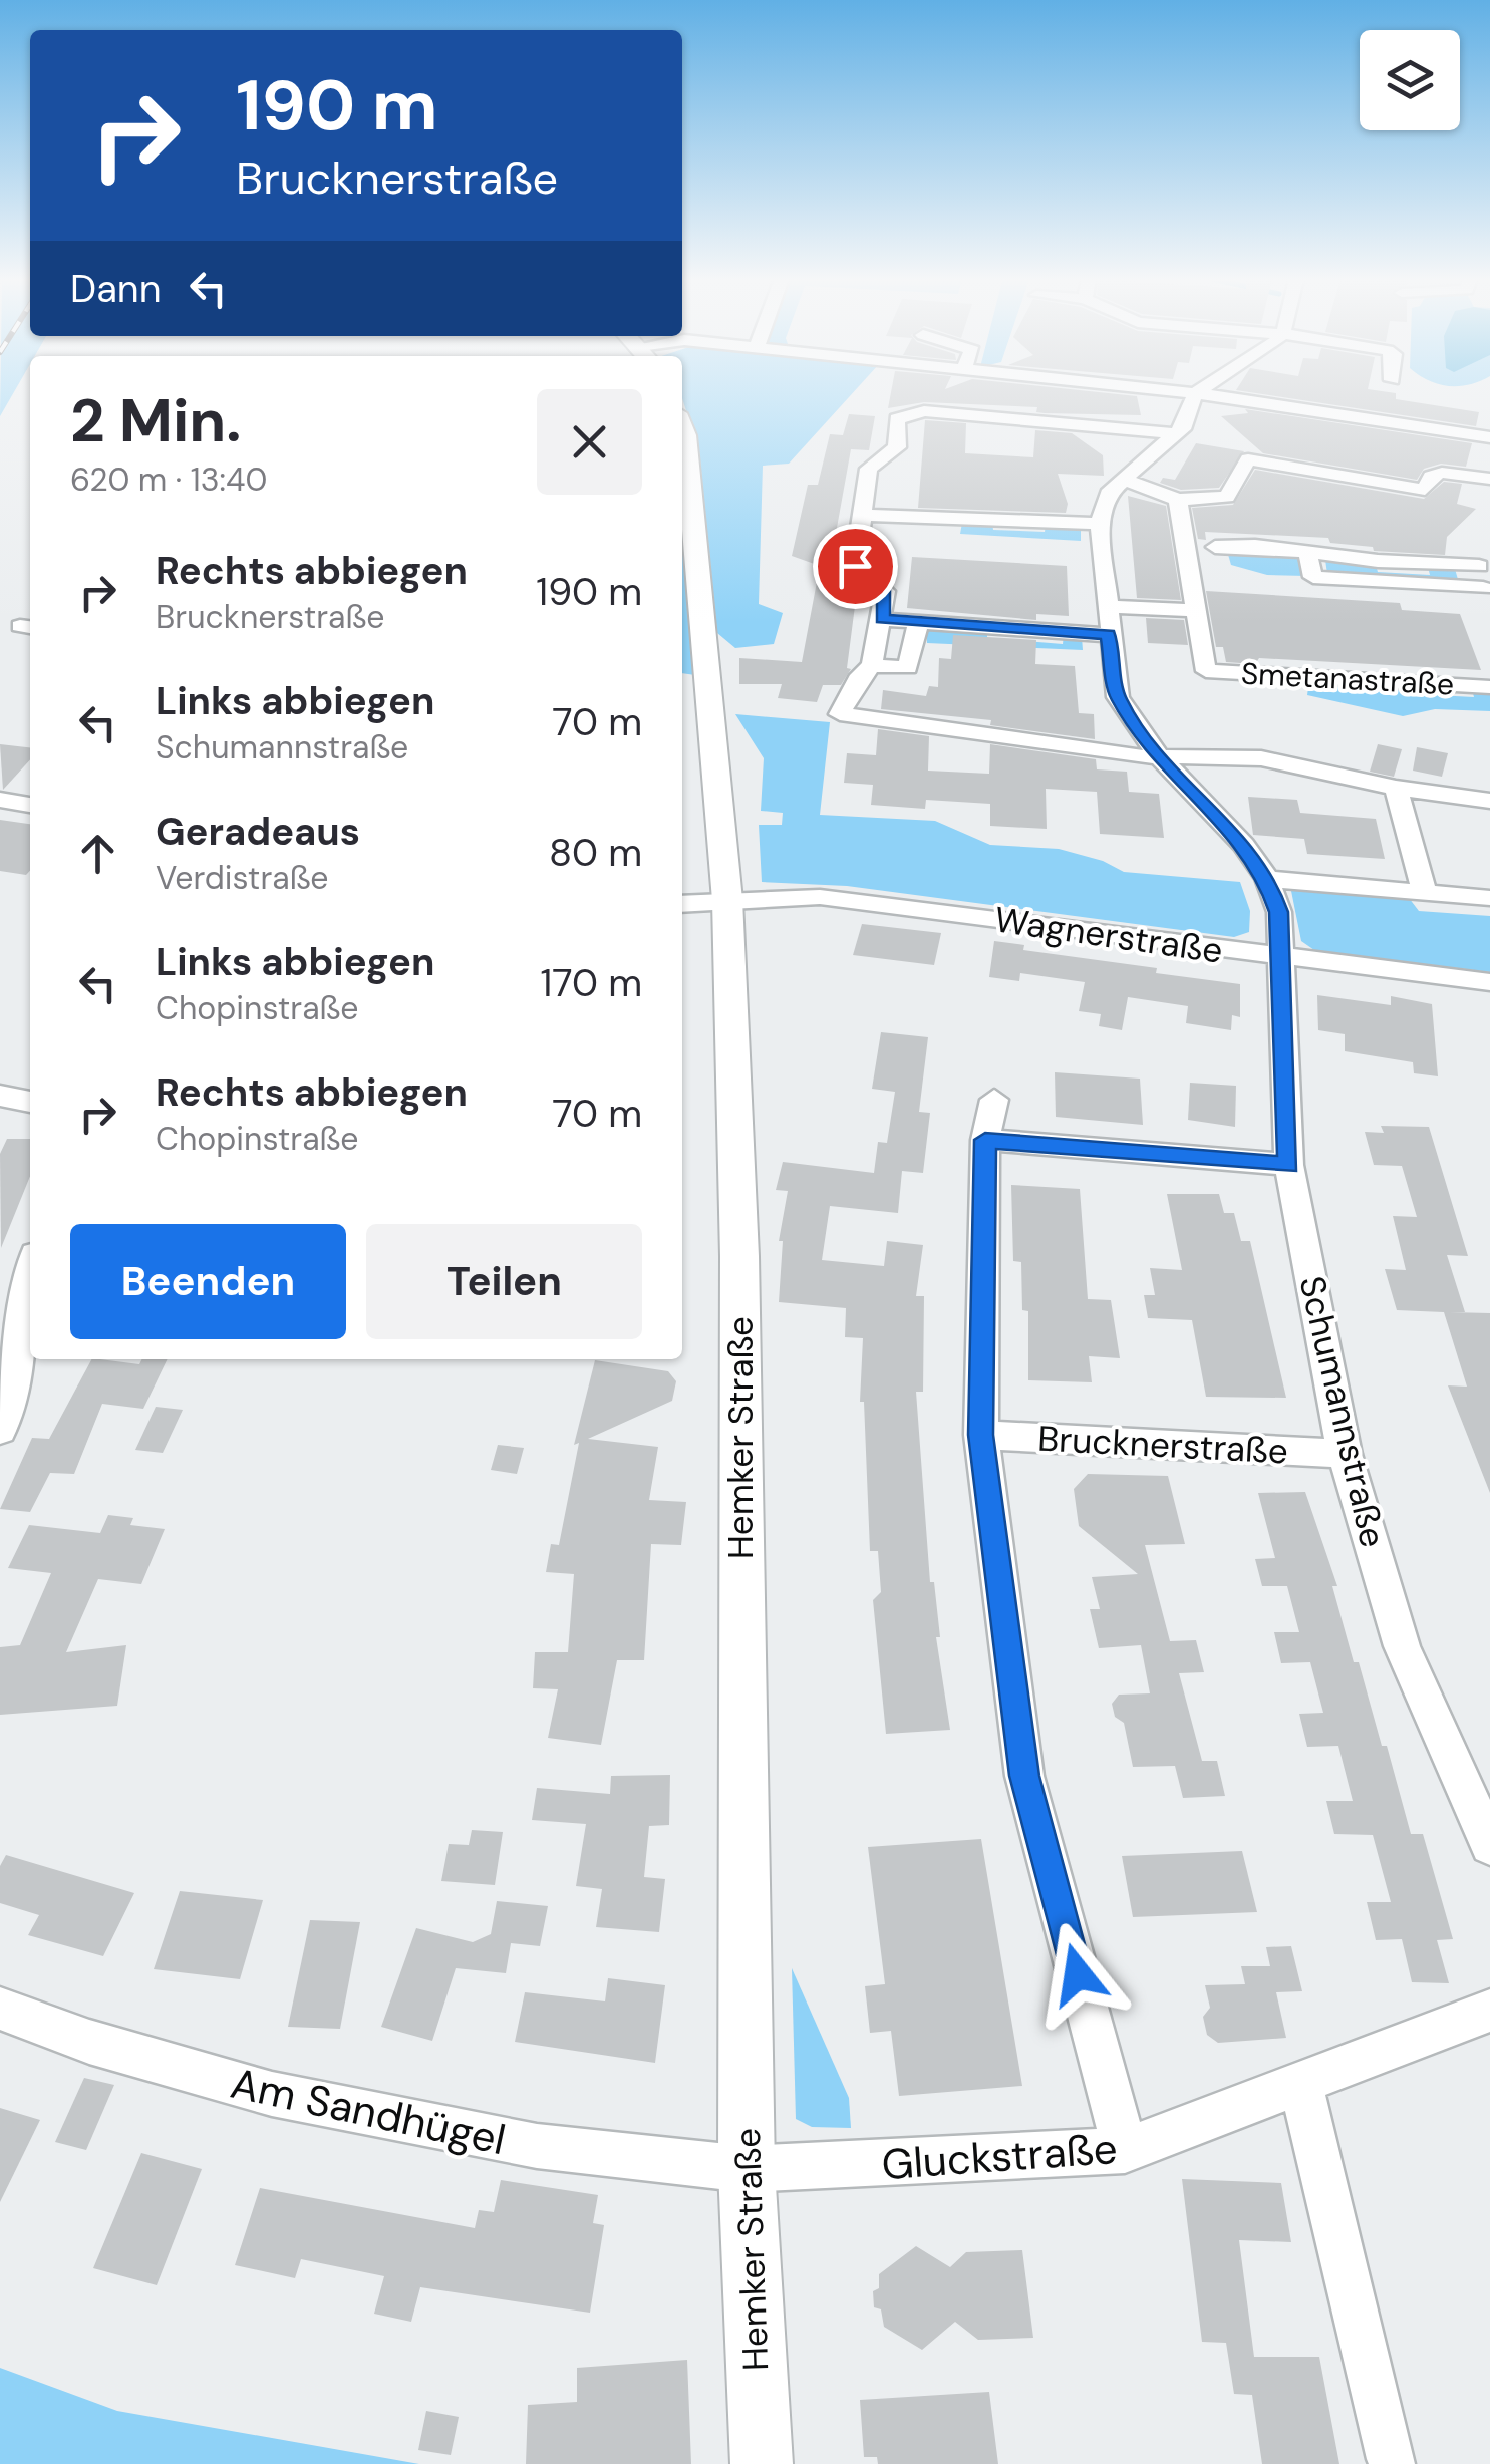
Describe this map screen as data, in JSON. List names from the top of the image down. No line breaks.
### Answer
{"streets":{"main road":["Hemker Straße"],"street":["Smetanastraße","Wagnerstraße","Schumannstraße","Brucknerstraße","Am Sandhügel","Gluckstraße"]},"crossings":[["Wagnerstraße","Schumannstraße"],["Wagnerstraße","Hemker Straße"],["Schumannstraße","Brucknerstraße"],["Hemker Straße","Am Sandhügel"],["Hemker Straße","Gluckstraße"],["Brucknerstraße","Gluckstraße"],["Am Sandhügel","Gluckstraße"]],"page":{"turn":["190 m","Brucknerstraße"],"then":"Dann","heading":["2 Min.","620 m · 13:40"],"list":[{"name":"Rechts abbiegen","note":"Brucknerstraße","value":"190 m"},{"name":"Links abbiegen","note":"Schumannstraße","value":"70 m"},{"name":"Geradeaus","note":"Verdistraße","value":"80 m"},{"name":"Links abbiegen","note":"Chopinstraße","value":"170 m"},{"name":"Rechts abbiegen","note":"Chopinstraße","value":"70 m"}],"buttons":["Beenden","Teilen"]}}
